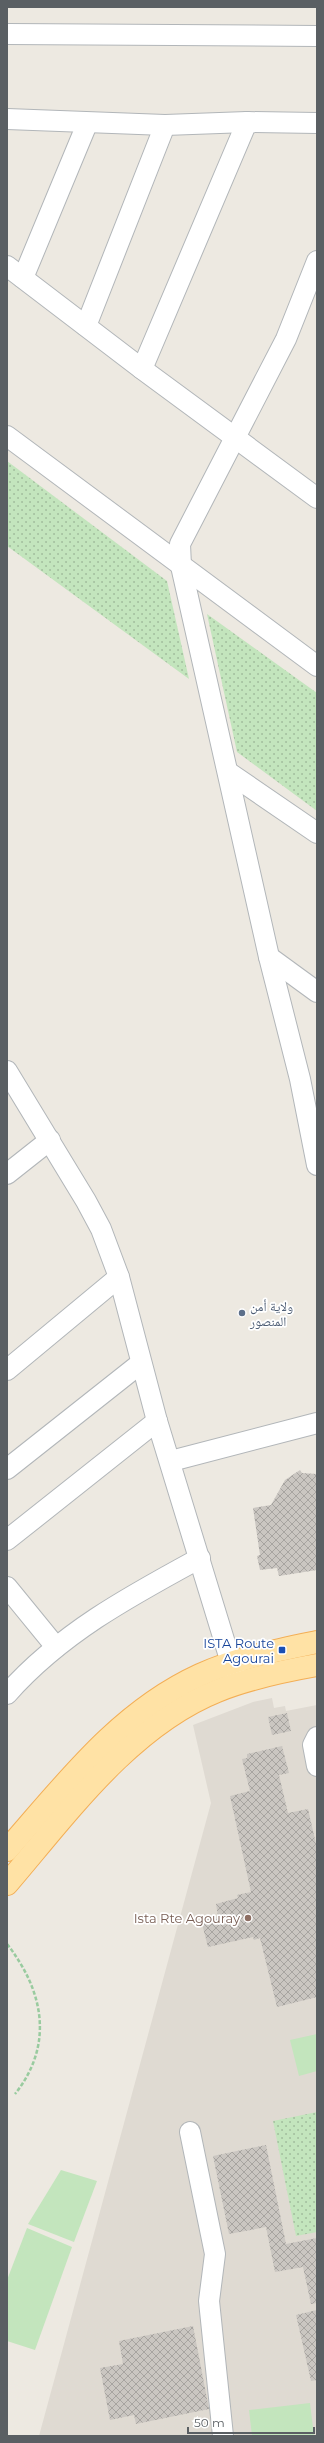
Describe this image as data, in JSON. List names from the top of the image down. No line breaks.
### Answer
{"places":{"other":["ولاية أمن المنصور","Ista Rte Agouray"],"transit":["ISTA Route Agourai"]},"scale_bar":"50 m"}
